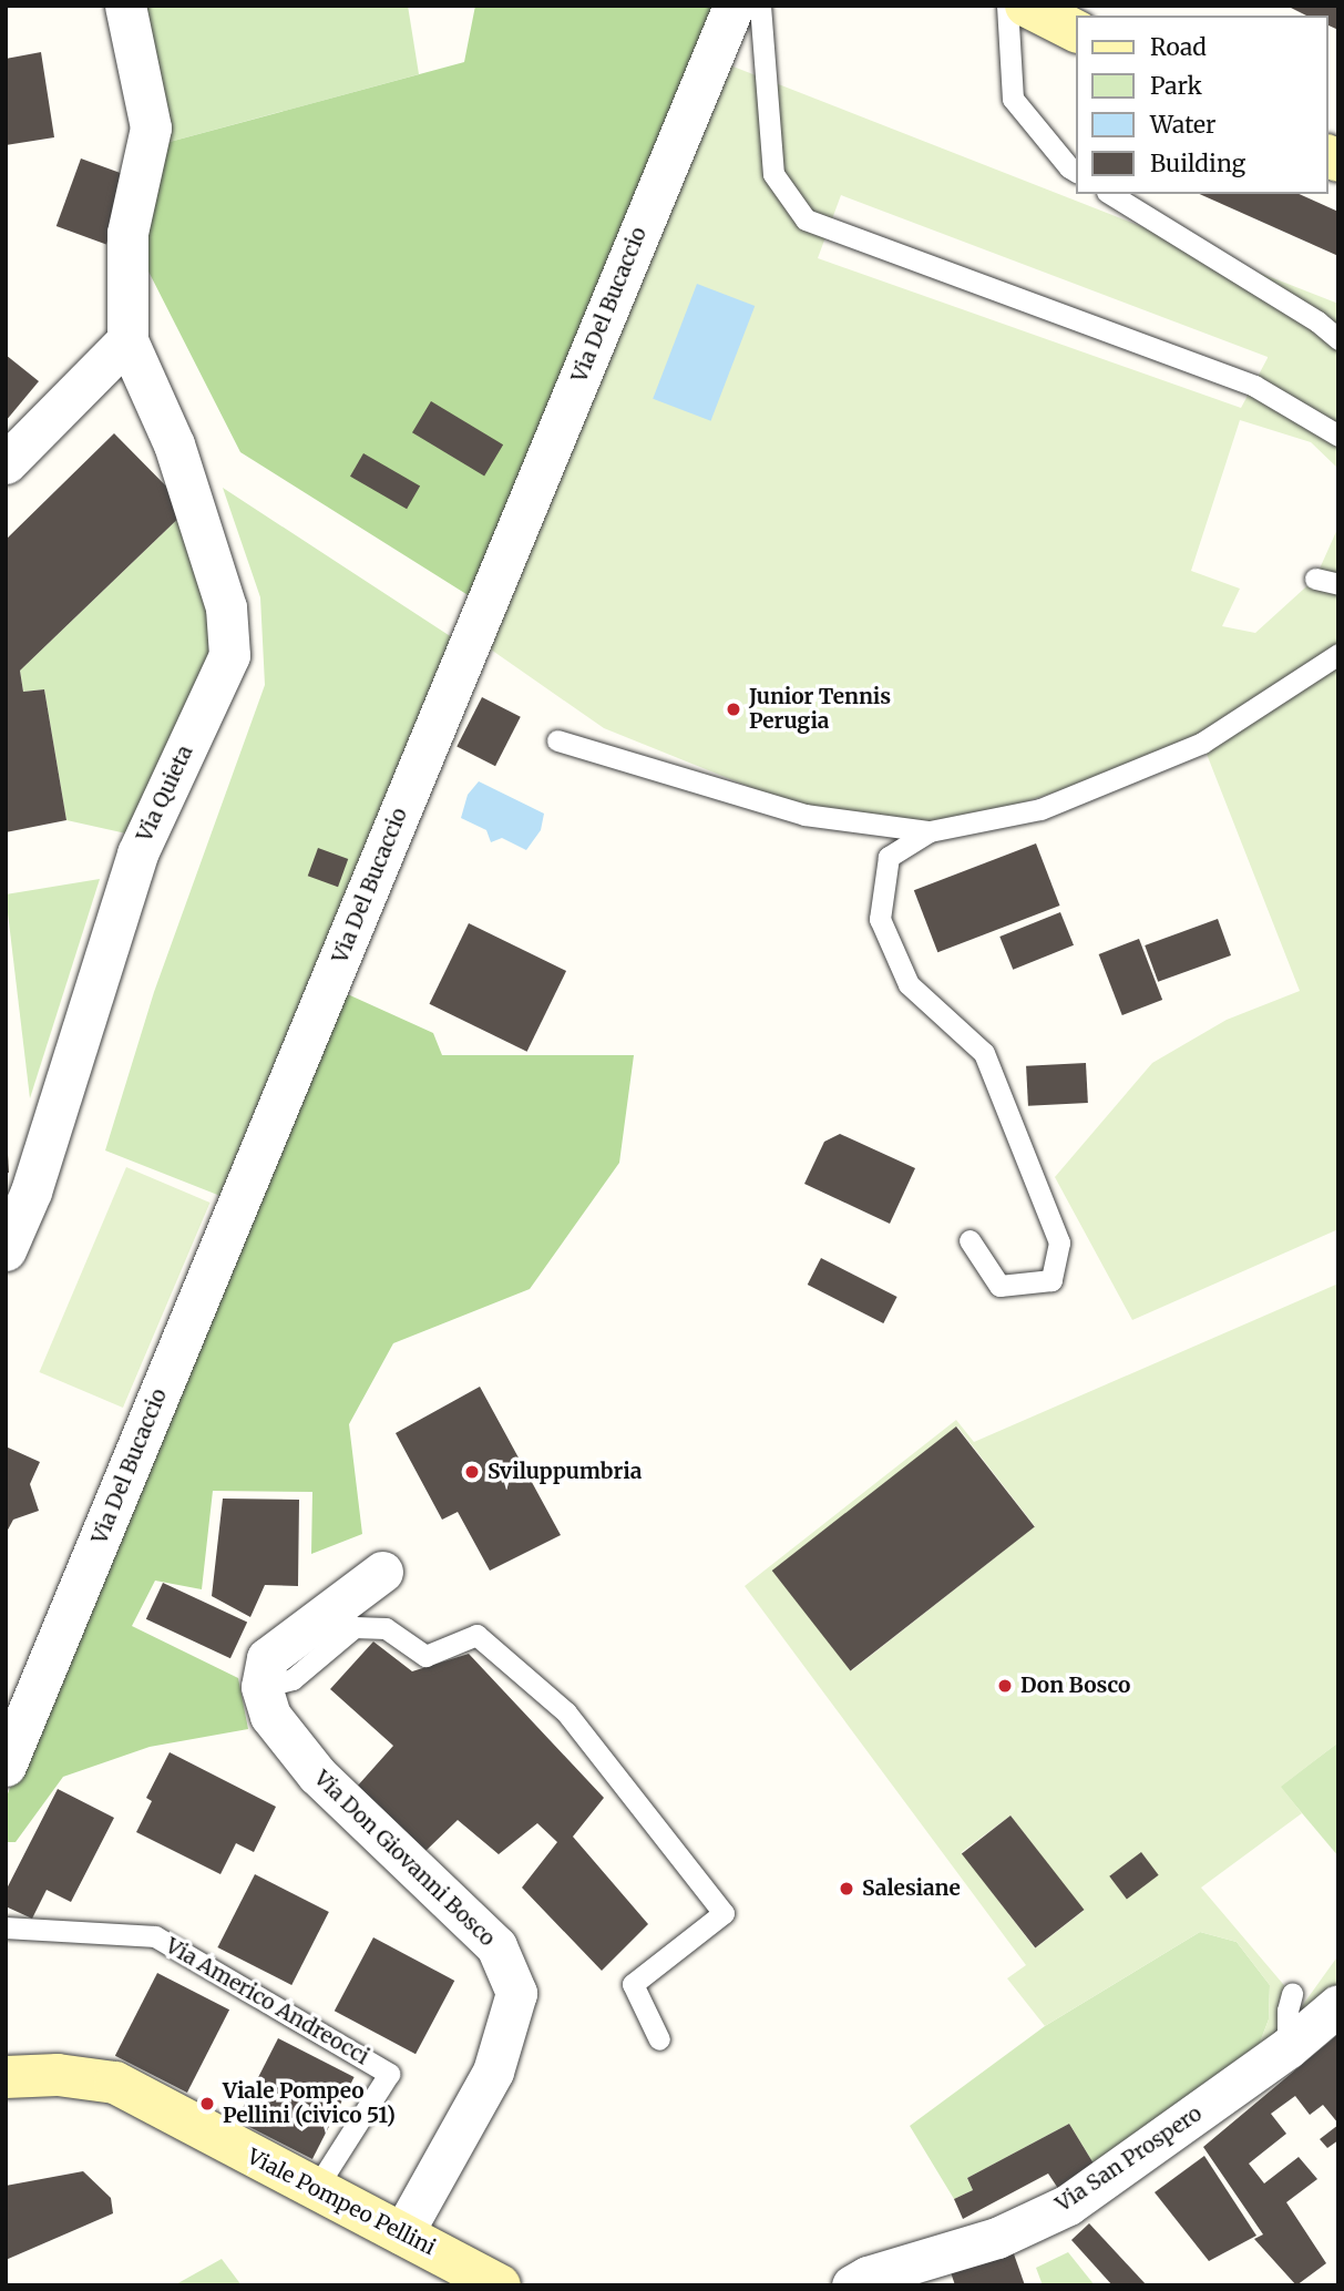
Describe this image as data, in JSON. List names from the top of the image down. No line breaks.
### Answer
{"streets":{"street":["Via Del Bucaccio","Via Quieta","Via Don Giovanni Bosco","Via San Prospero","Viale Pompeo Pellini"],"lane":["Via Americo Andreocci"]},"crossings":[["Via Don Giovanni Bosco","Viale Pompeo Pellini"],["Via Americo Andreocci","Viale Pompeo Pellini"]],"places":["Junior Tennis Perugia","Sviluppumbria","Don Bosco","Salesiane","Viale Pompeo Pellini (civico 51)"],"legend":["Road","Park","Water","Building"]}
